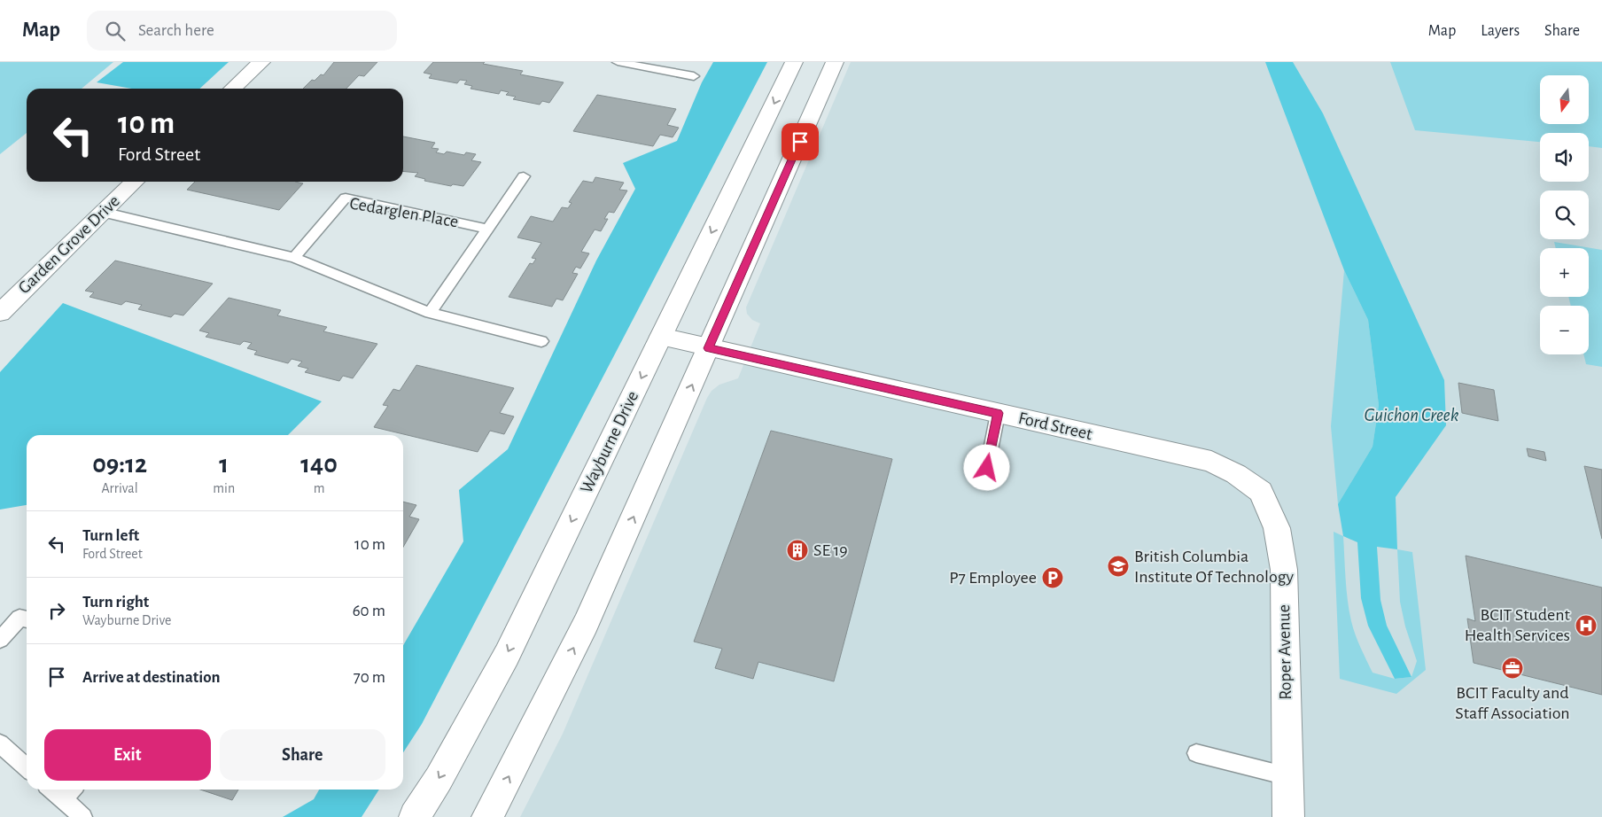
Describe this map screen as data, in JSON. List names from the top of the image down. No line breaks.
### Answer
{"streets":{"street":["Garden Grove Drive","Ford Street","Wayburne Drive","Roper Avenue"],"lane":["Cedarglen Place"]},"crossings":[["Ford Street","Wayburne Drive"],["Ford Street","Roper Avenue"]],"water":["Guichon Creek"],"places":{"building":["SE 19"],"school or university":["British Columbia Institute Of Technology"],"parking":["P7 Employee"],"hospital":["BCIT Student Health Services"],"office":["BCIT Faculty and Staff Association"]},"north":"bottom","page":{"header":"Map","search":"Search here","nav":["Map","Layers","Share"],"map_buttons":["+","−"],"turn":["10 m","Ford Street"],"eta":["09:12","Arrival","1","min","140","m"],"list":[{"name":"Turn left","note":"Ford Street","value":"10 m"},{"name":"Turn right","note":"Wayburne Drive","value":"60 m"},{"name":"Arrive at destination","value":"70 m"}],"buttons":["Exit","Share"]}}
